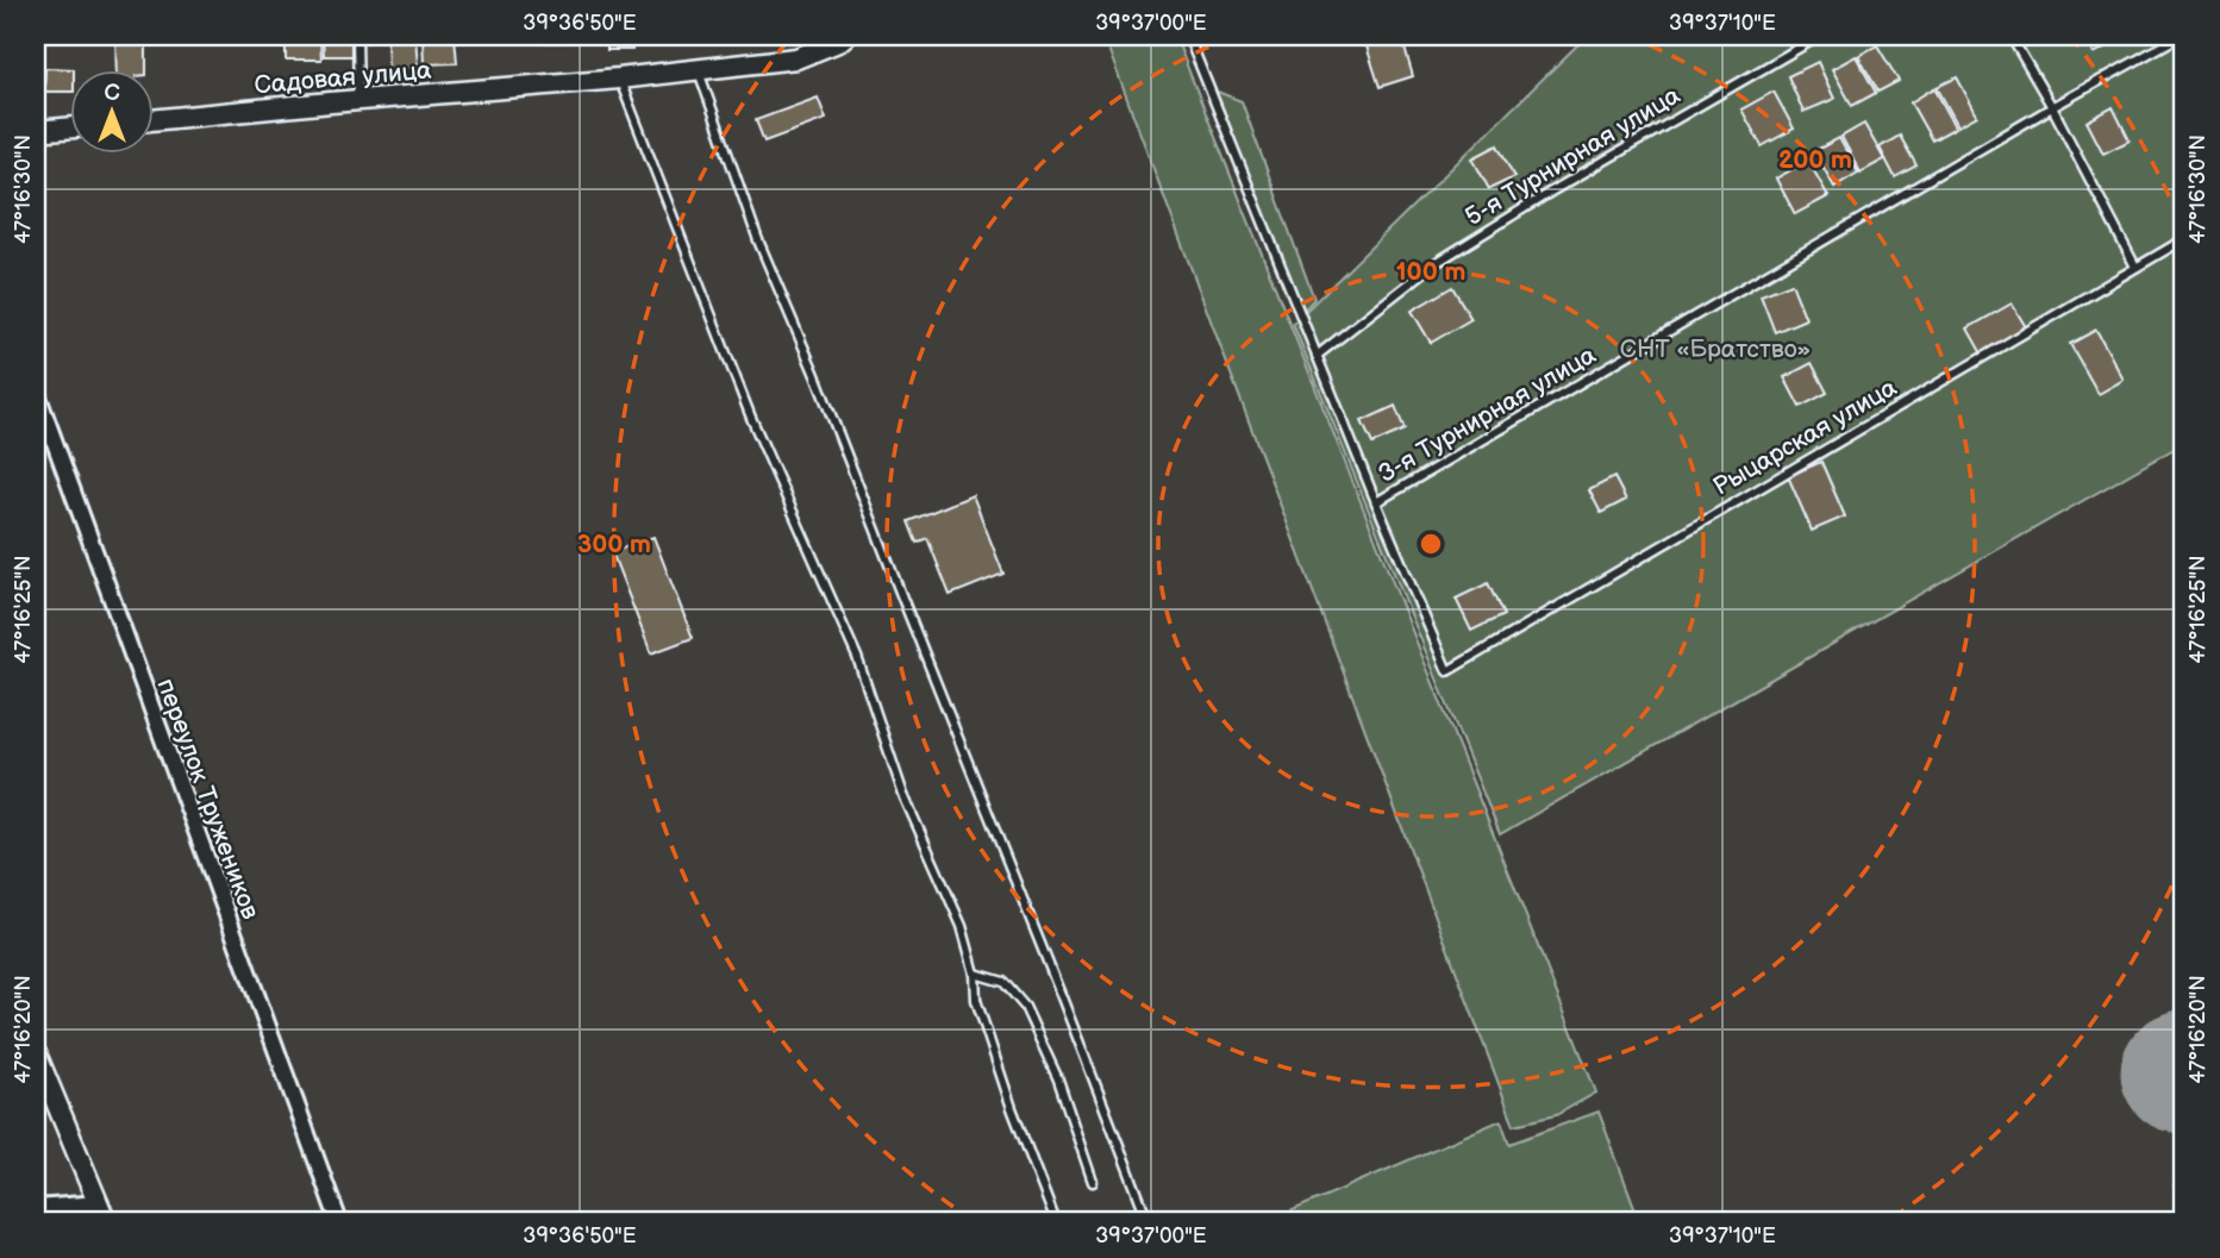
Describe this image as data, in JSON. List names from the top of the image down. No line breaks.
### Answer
{"streets":{"street":["Садовая улица","переулок Тружеников"],"lane":["5-я Турнирная улица","3-я Турнирная улица","Рыцарская улица"]},"crossings":[["3-я Турнирная улица","Рыцарская улица"]],"parks":["СНТ «Братство»"],"north":"top","coordinates":["39°36'50\"E","39°37'00\"E","39°37'10\"E","47°16'30\"N","47°16'25\"N","47°16'20\"N"],"rings":["200 m","100 m","300 m"]}
